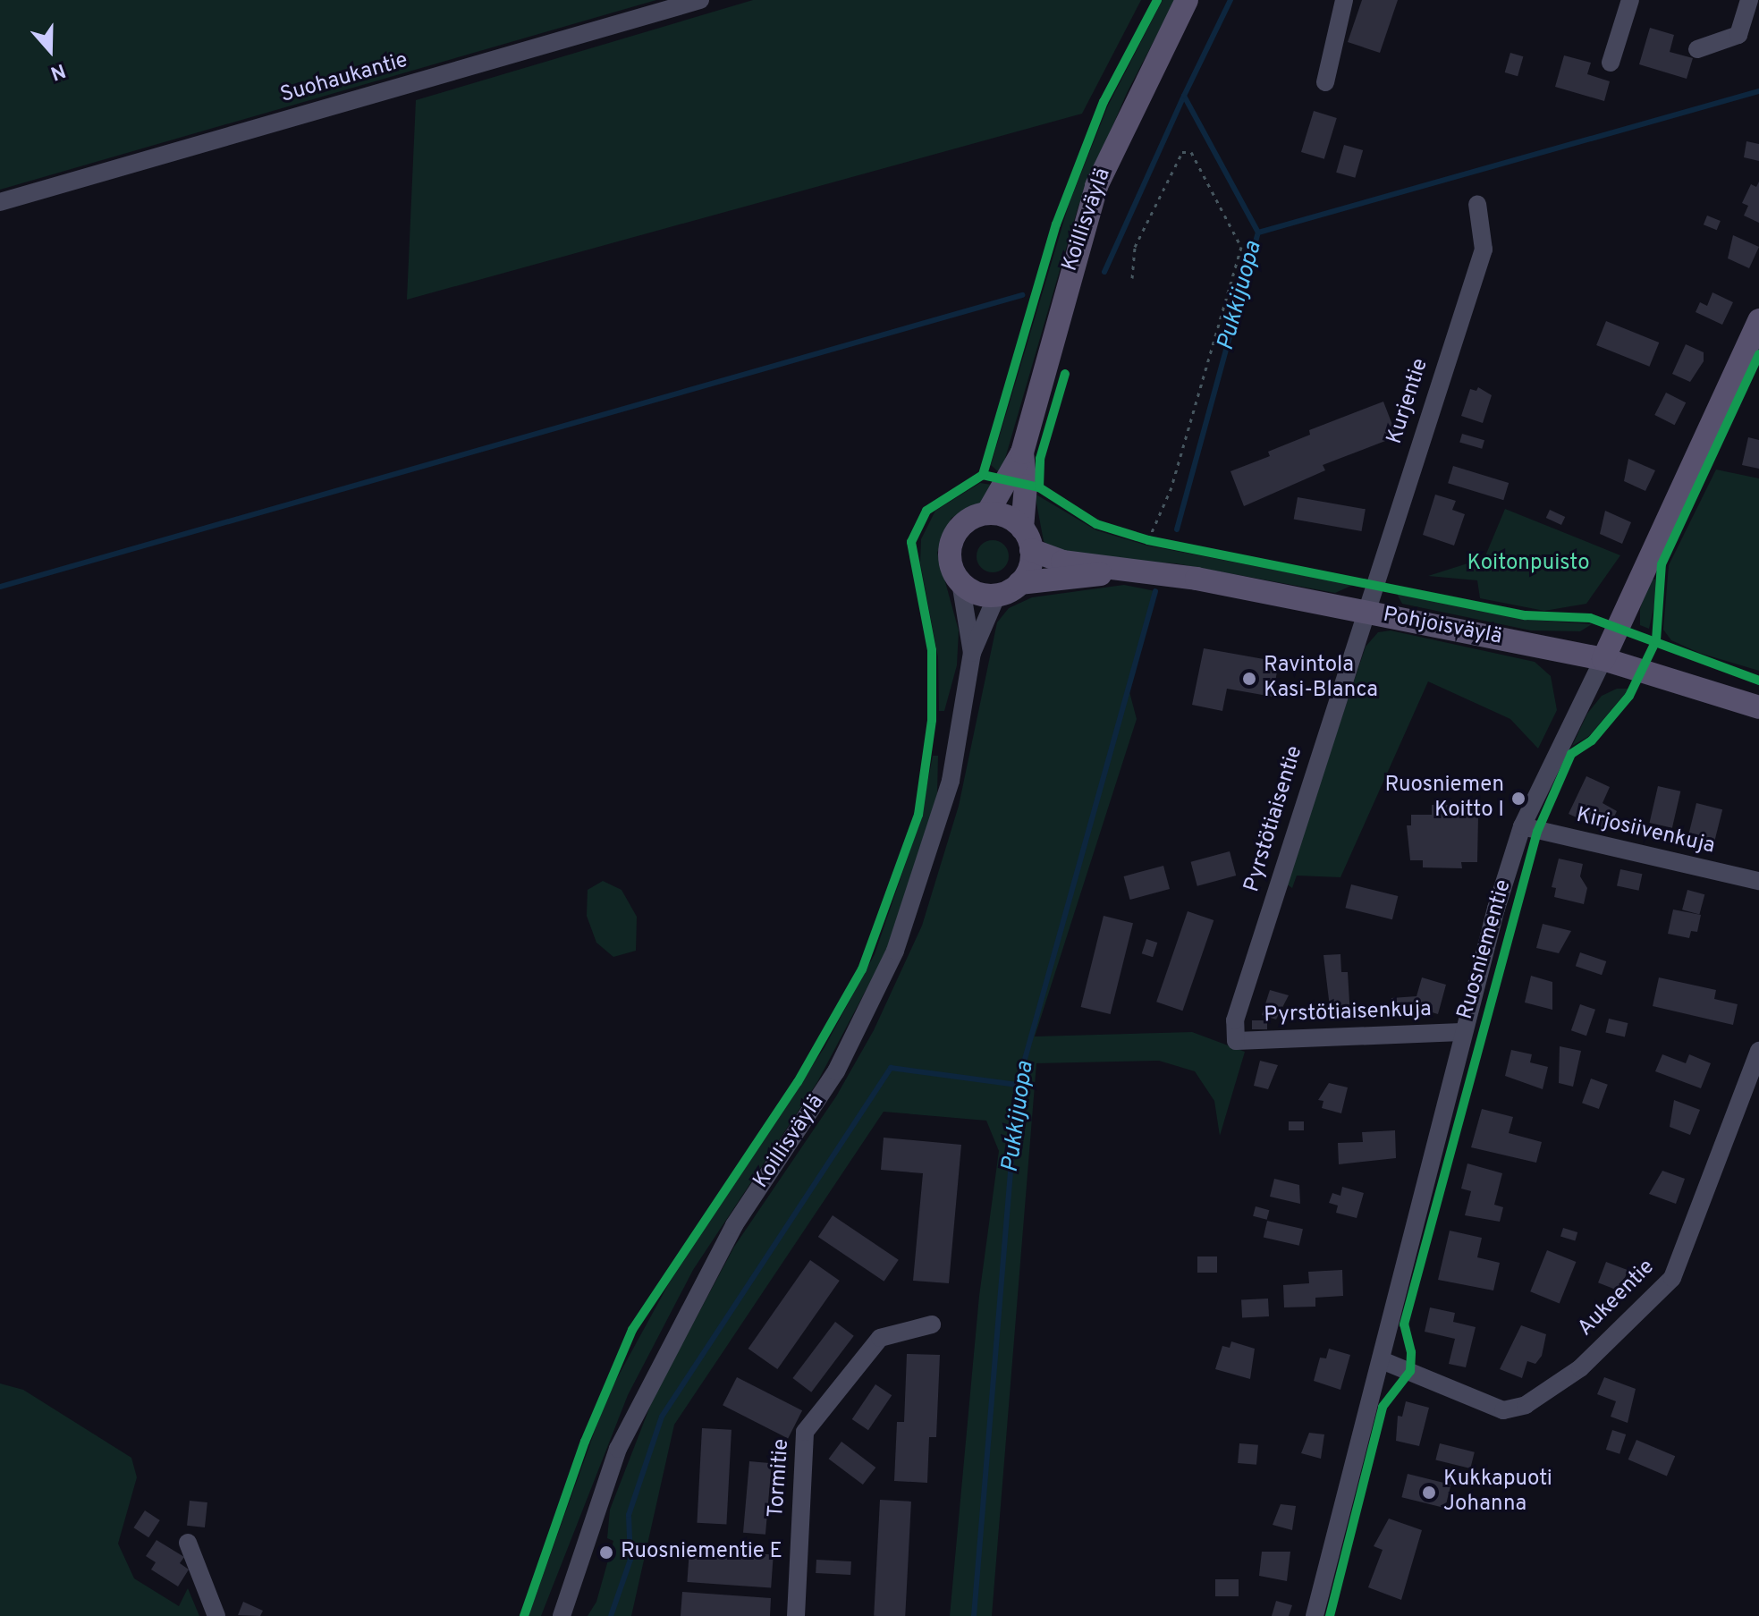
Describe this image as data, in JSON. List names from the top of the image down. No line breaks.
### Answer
{"streets":{"main road":["Koillisväylä","Pohjoisväylä","Ruosniementie"],"street":["Suohaukantie","Kurjentie","Pyrstötiaisentie","Kirjosiivenkuja","Pyrstötiaisenkuja","Aukeentie","Tormitie"]},"crossings":[["Koillisväylä","Pohjoisväylä"],["Kurjentie","Pohjoisväylä"],["Kurjentie","Pyrstötiaisentie"],["Pohjoisväylä","Pyrstötiaisentie"],["Pohjoisväylä","Ruosniementie"],["Pyrstötiaisentie","Pyrstötiaisenkuja"],["Kirjosiivenkuja","Ruosniementie"],["Ruosniementie","Pyrstötiaisenkuja"],["Ruosniementie","Aukeentie"]],"water":["Pukkijuopa"],"parks":["Koitonpuisto"],"places":["Ravintola Kasi-Blanca","Ruosniemen Koitto I","Kukkapuoti Johanna","Ruosniementie E"],"north":"bottom"}
